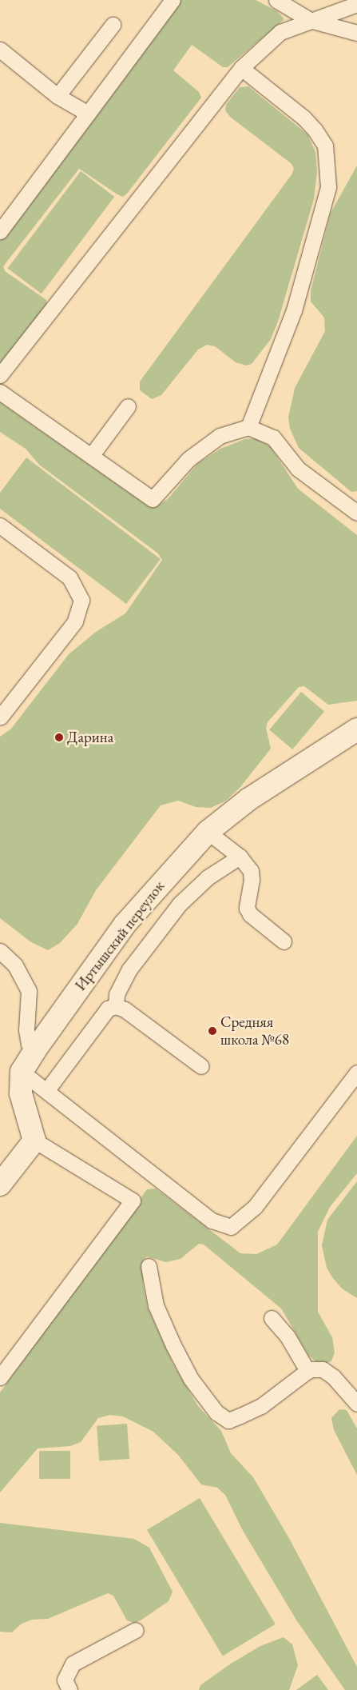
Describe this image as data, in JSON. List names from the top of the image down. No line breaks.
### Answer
{"streets":{"street":["Иртышский переулок"]},"places":["Дарина","Средняя школа №68"]}
